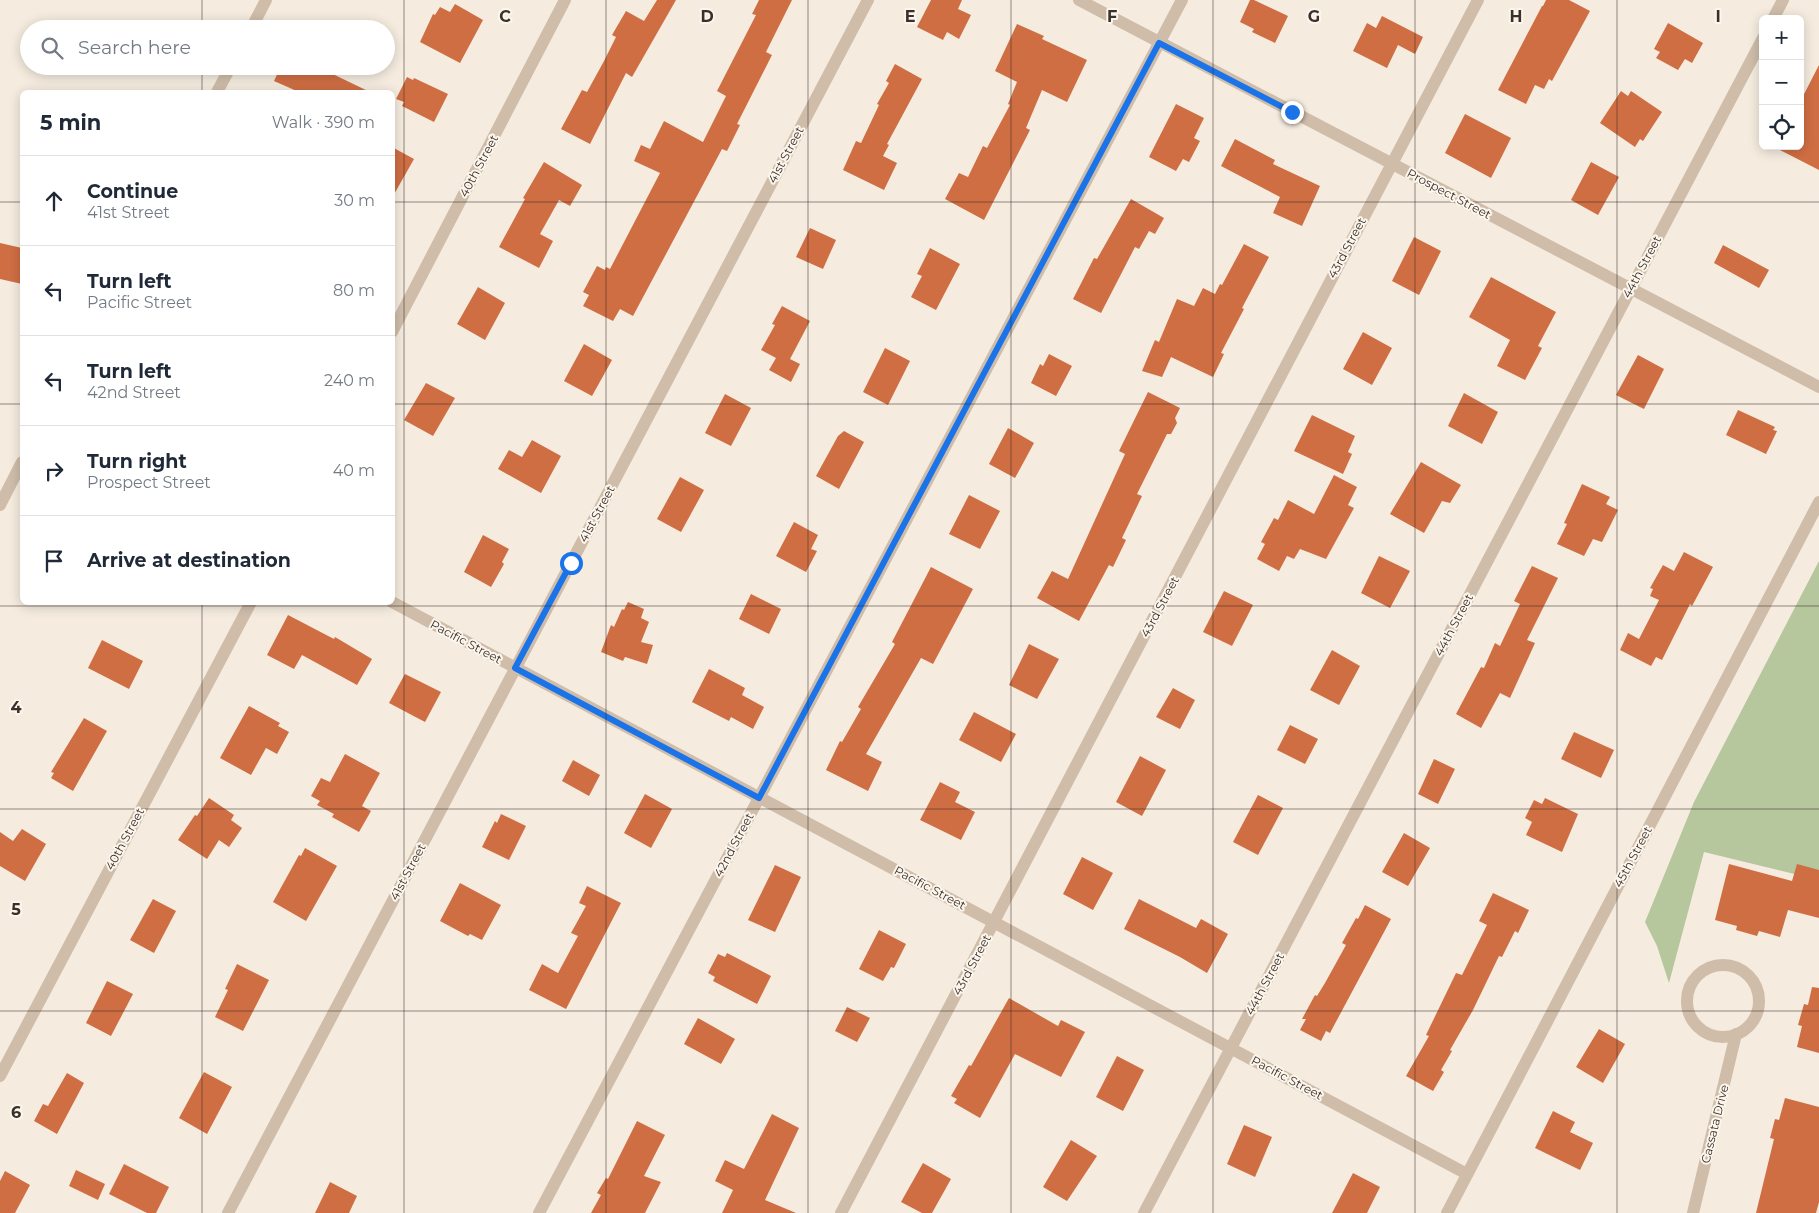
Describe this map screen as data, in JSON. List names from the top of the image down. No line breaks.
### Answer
{"streets":{"street":["41st Street","40th Street","Prospect Street","43rd Street","44th Street","Pacific Street","42nd Street","45th Street","Cassata Drive"]},"crossings":[["41st Street","Pacific Street"],["Prospect Street","43rd Street"],["Prospect Street","44th Street"],["Prospect Street","42nd Street"],["43rd Street","Pacific Street"],["44th Street","Pacific Street"],["Pacific Street","42nd Street"],["Pacific Street","45th Street"]],"page":{"map_buttons":["+","−"],"search":"Search here","heading":["5 min","Walk · 390 m"],"list":[["Continue","41st Street","30 m"],["Turn left","Pacific Street","80 m"],["Turn left","42nd Street","240 m"],["Turn right","Prospect Street","40 m"],"Arrive at destination"]},"grid":{"columns":["C","D","E","F","G","H","I"],"rows":["4","5","6"]}}
